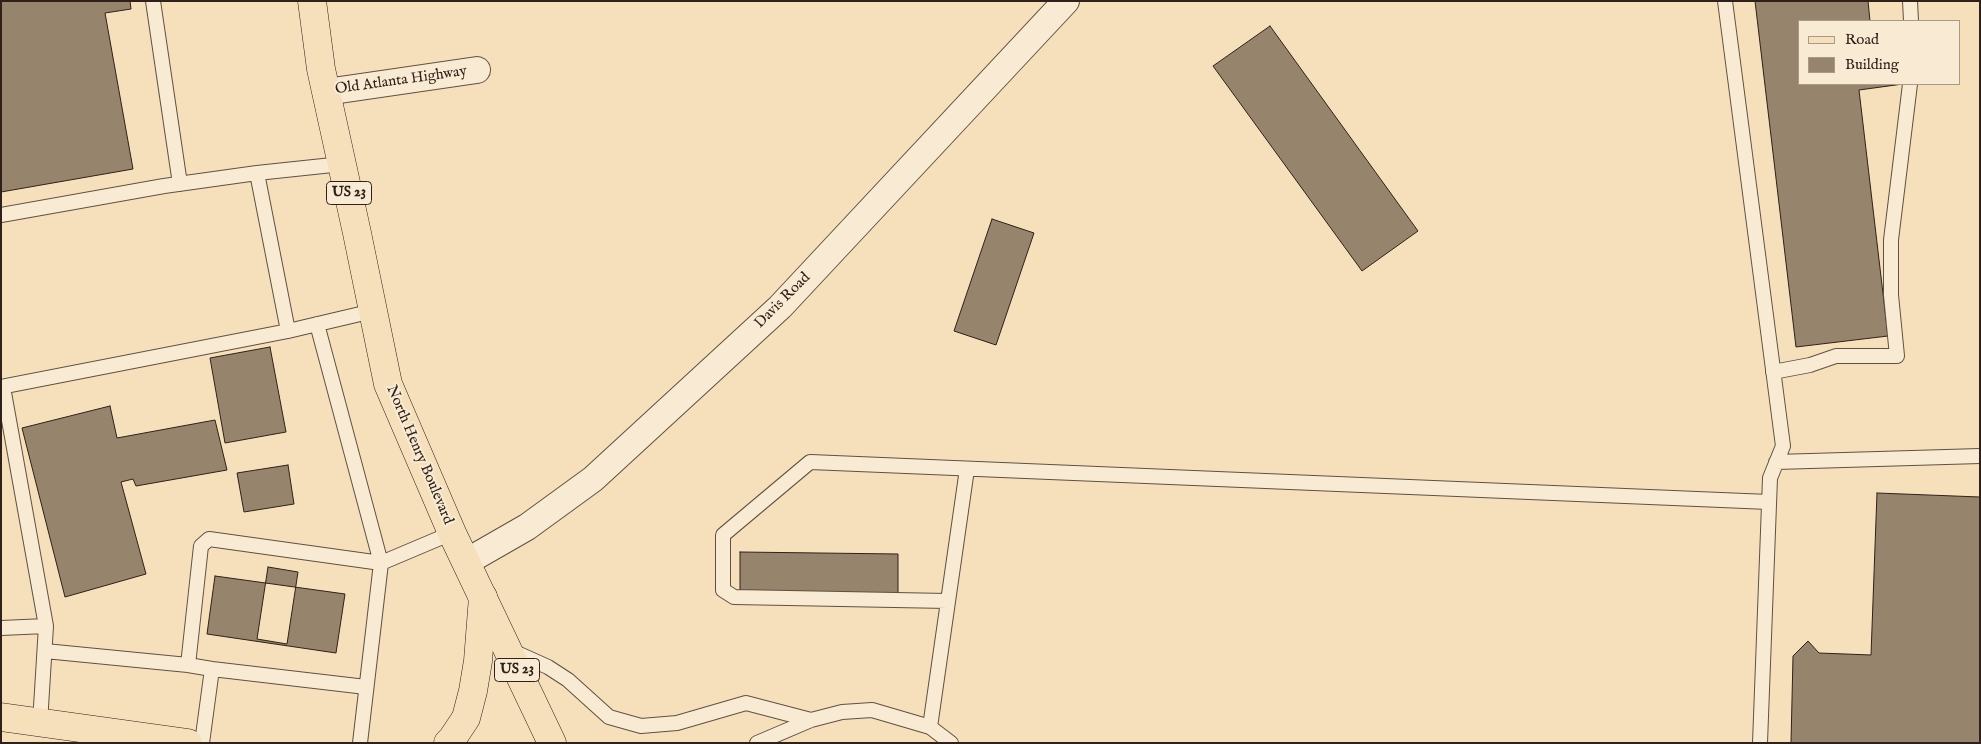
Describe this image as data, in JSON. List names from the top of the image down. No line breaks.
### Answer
{"streets":{"main road":["US 23","North Henry Boulevard"],"street":["Old Atlanta Highway","Davis Road"]},"crossings":[["Old Atlanta Highway","North Henry Boulevard"],["Davis Road","North Henry Boulevard"]],"legend":["Road","Building"]}
